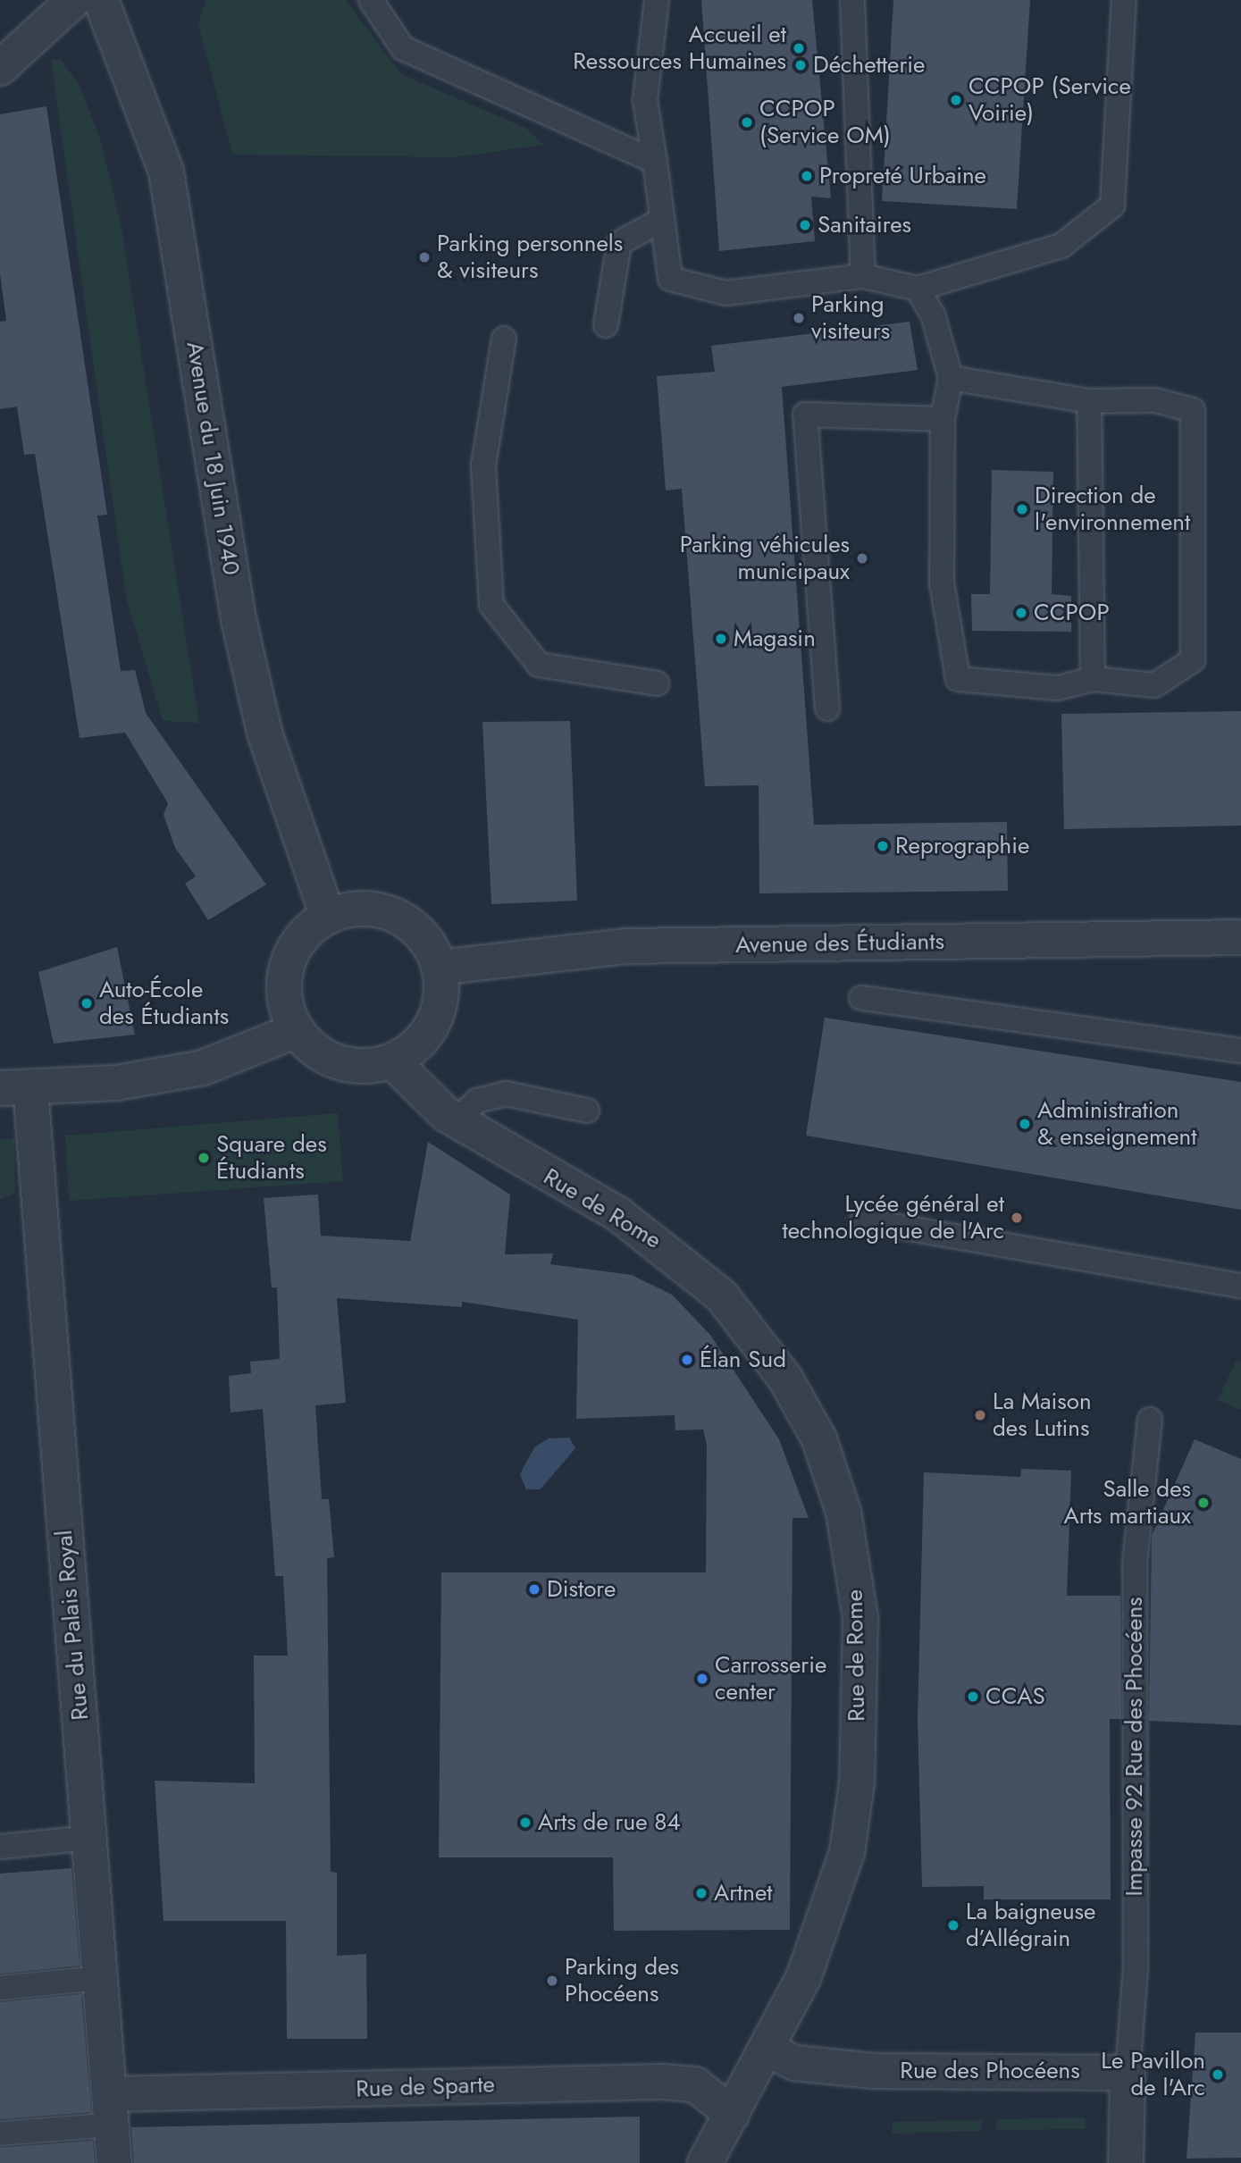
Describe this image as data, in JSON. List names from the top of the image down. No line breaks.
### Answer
{"streets":{"street":["Avenue du 18 Juin 1940","Avenue des Étudiants","Rue de Rome","Rue du Palais Royal","Rue des Phocéens","Rue de Sparte"],"lane":["Impasse 92 Rue des Phocéens"]},"crossings":[["Avenue du 18 Juin 1940","Avenue des Étudiants"],["Avenue du 18 Juin 1940","Rue de Rome"],["Avenue des Étudiants","Rue de Rome"],["Rue de Rome","Rue des Phocéens"],["Rue de Rome","Rue de Sparte"],["Rue du Palais Royal","Rue de Sparte"],["Impasse 92 Rue des Phocéens","Rue des Phocéens"]],"places":["Accueil et Ressources Humaines","Déchetterie","CCPOP (Service Voirie)","CCPOP (Service OM)","Propreté Urbaine","Sanitaires","Parking personnels & visiteurs","Parking visiteurs","Direction de l'environnement","Parking véhicules municipaux","CCPOP","Magasin","Reprographie","Auto-École des Étudiants","Administration & enseignement","Square des Étudiants","Lycée général et technologique de l'Arc","Élan Sud","La Maison des Lutins","Salle des Arts martiaux","Distore","Carrosserie center","CCAS","Arts de rue 84","Artnet","La baigneuse d’Allégrain","Parking des Phocéens","Le Pavillon de l'Arc"]}
